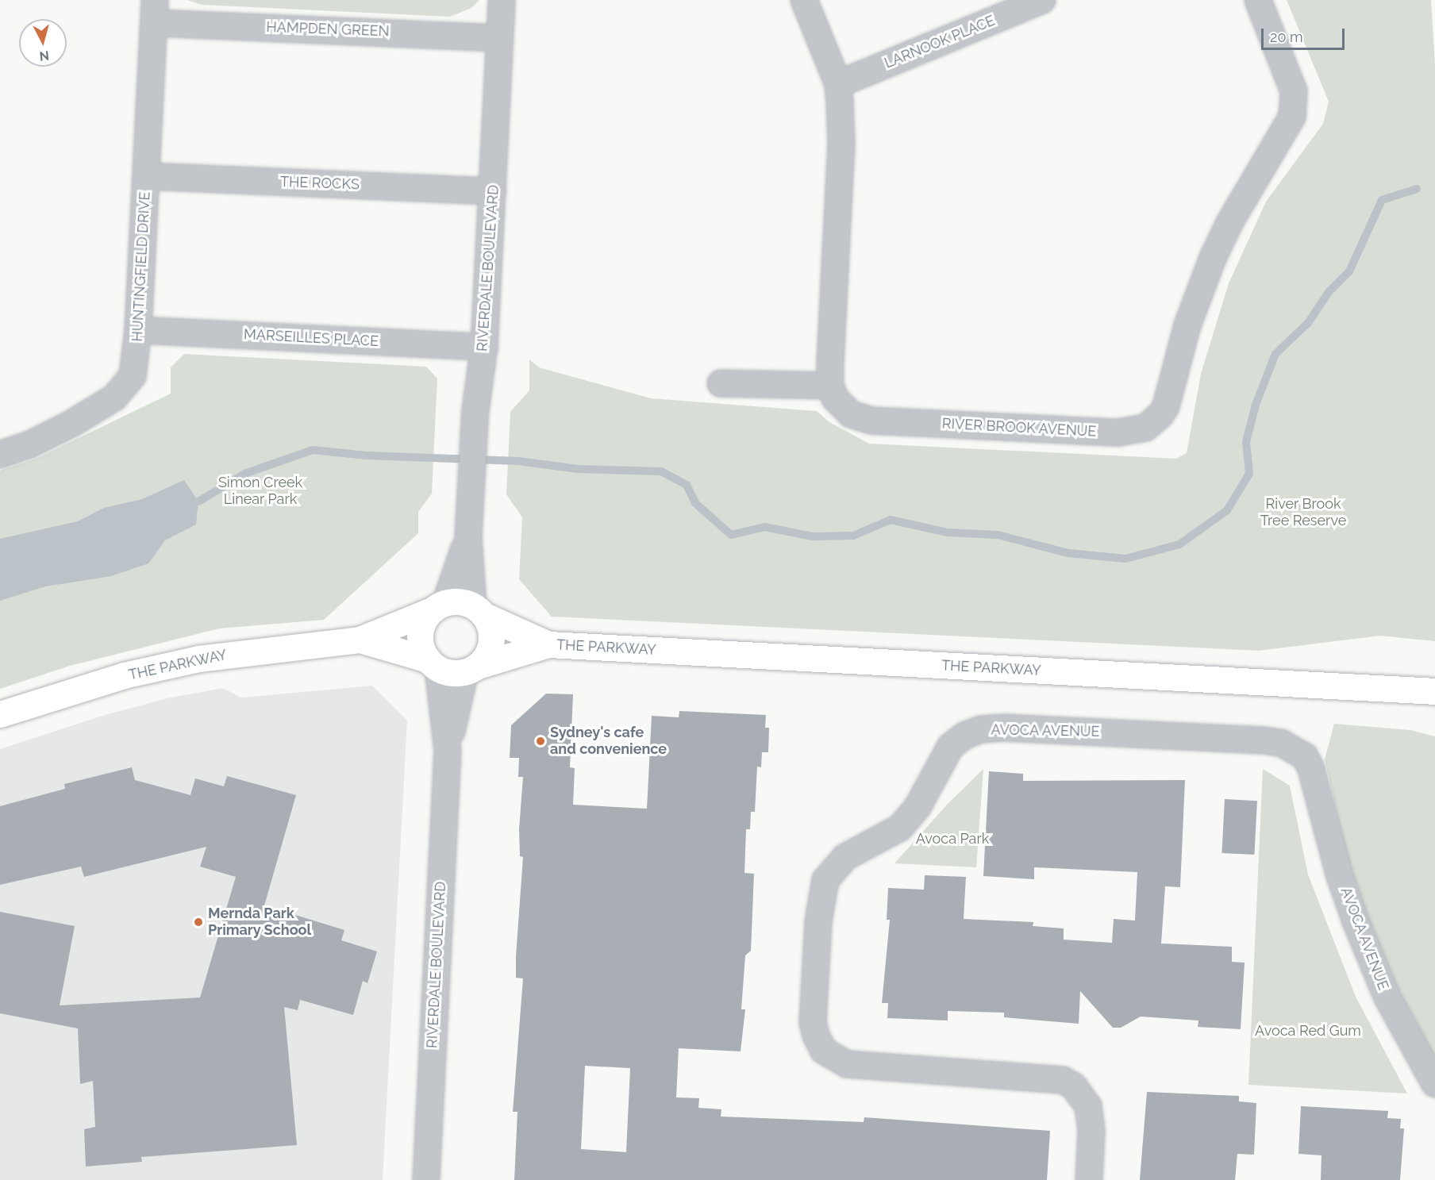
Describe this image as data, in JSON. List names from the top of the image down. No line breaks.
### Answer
{"streets":{"street":["HAMPDEN GREEN","LARNOOK PLACE","THE ROCKS","HUNTINGFIELD DRIVE","RIVERDALE BOULEVARD","MARSEILLES PLACE","RIVER BROOK AVENUE","THE PARKWAY","AVOCA AVENUE"]},"crossings":[["HAMPDEN GREEN","HUNTINGFIELD DRIVE"],["HAMPDEN GREEN","RIVERDALE BOULEVARD"],["THE ROCKS","HUNTINGFIELD DRIVE"],["THE ROCKS","RIVERDALE BOULEVARD"],["HUNTINGFIELD DRIVE","MARSEILLES PLACE"],["RIVERDALE BOULEVARD","MARSEILLES PLACE"],["RIVERDALE BOULEVARD","THE PARKWAY"]],"parks":["Simon Creek Linear Park","River Brook Tree Reserve","Avoca Park","Avoca Red Gum"],"places":["Sydney's cafe and convenience","Mernda Park Primary School"],"scale_bar":"20 m","north":"bottom"}
